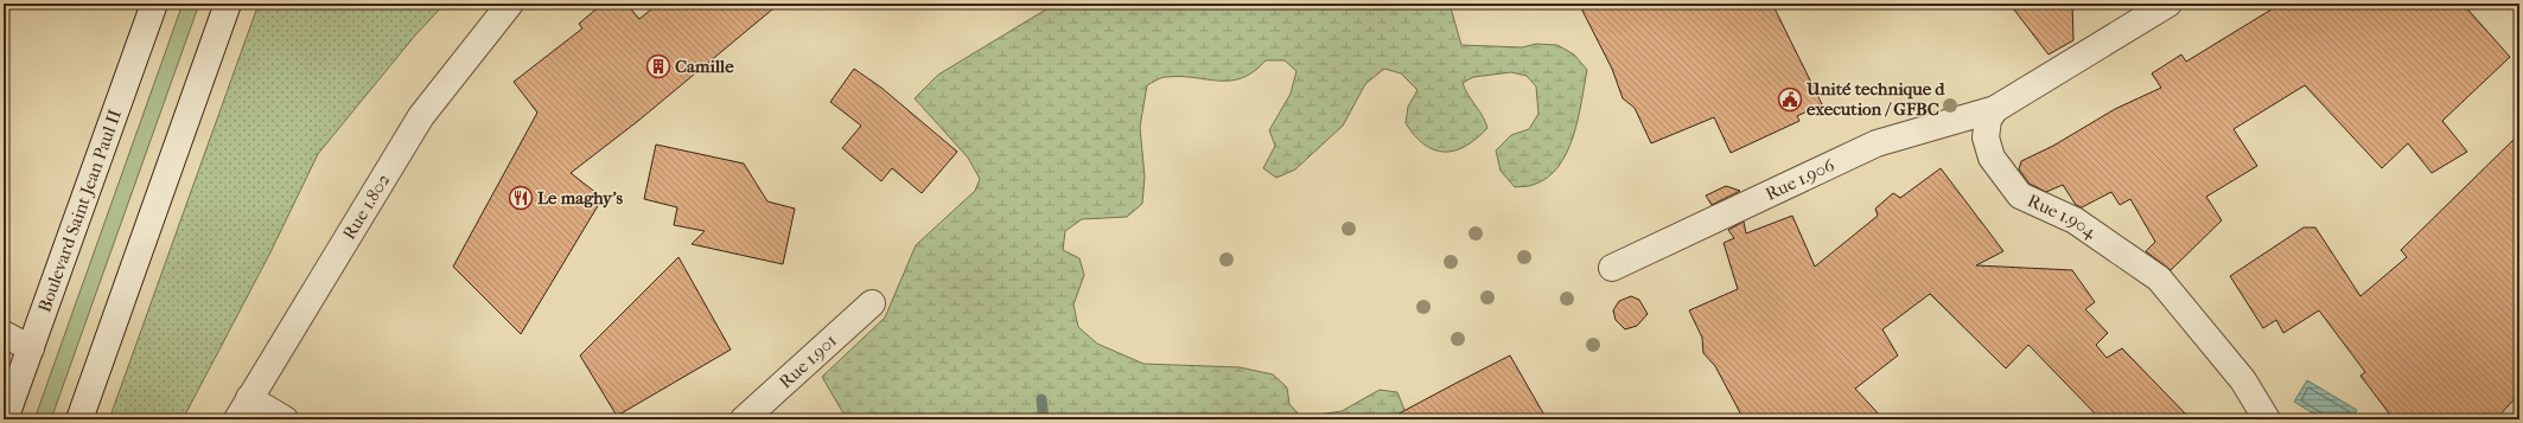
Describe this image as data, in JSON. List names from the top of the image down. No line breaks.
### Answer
{"streets":{"street":["Rue 1.906","Rue 1.802","Boulevard Saint Jean Paul II","Rue 1.904","Rue 1.901"]},"crossings":[["Rue 1.906","Rue 1.904"]],"places":{"building":["Camille"],"public building":["Unité technique d execution / GFBC"],"restaurant":["Le maghy's"]}}
